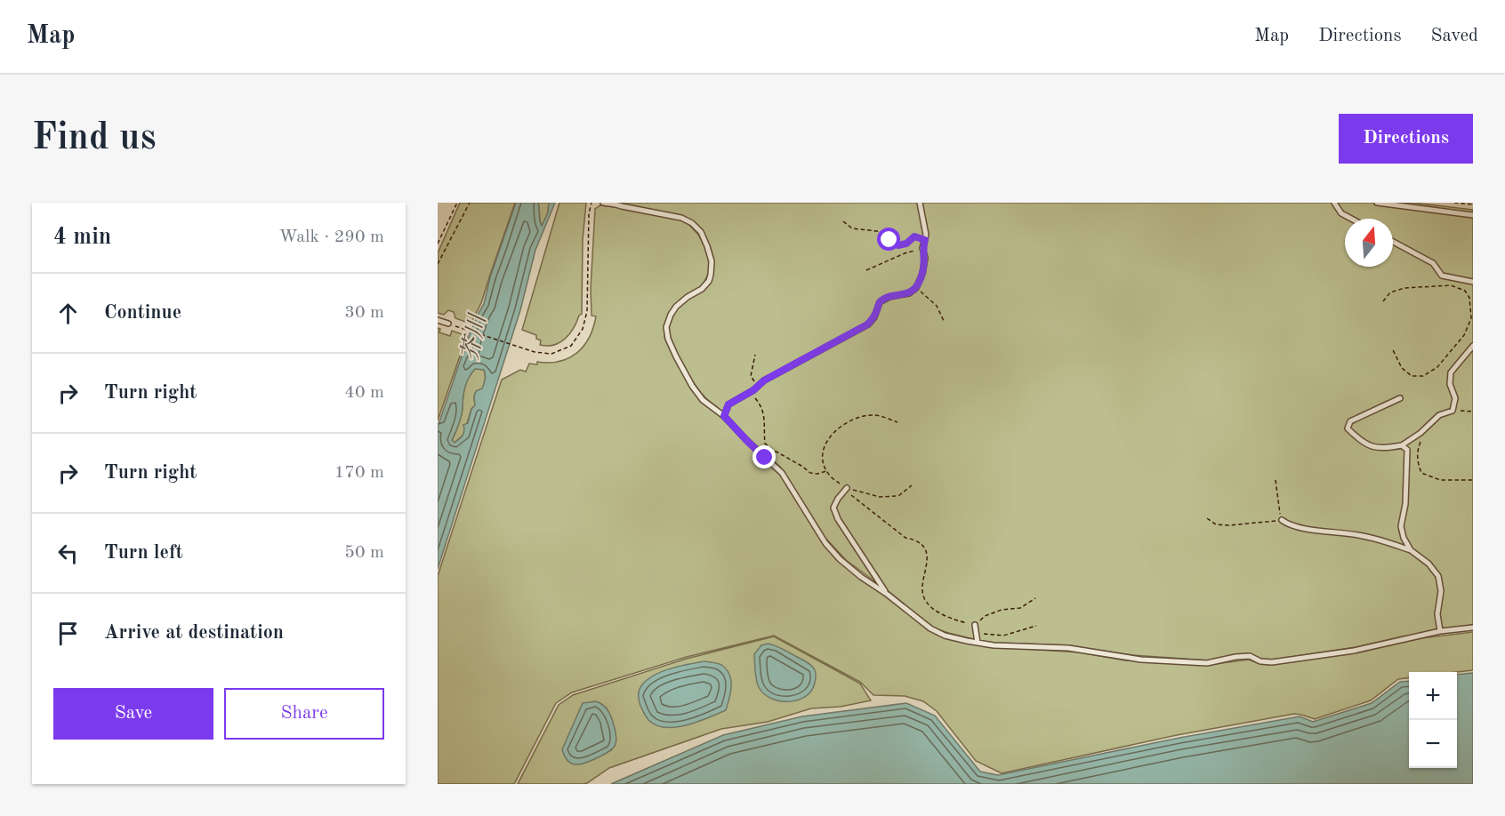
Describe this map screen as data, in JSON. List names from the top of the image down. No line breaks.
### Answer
{"water":["芥川"],"north":"top","page":{"header":"Map","nav":["Map","Directions","Saved"],"buttons":["Directions",["Save","Share"]],"title":"Find us","heading":["4 min","Walk · 290 m"],"list":[["Continue","30 m"],["Turn right","40 m"],["Turn right","170 m"],["Turn left","50 m"],"Arrive at destination"],"map_buttons":["+","−"]}}
